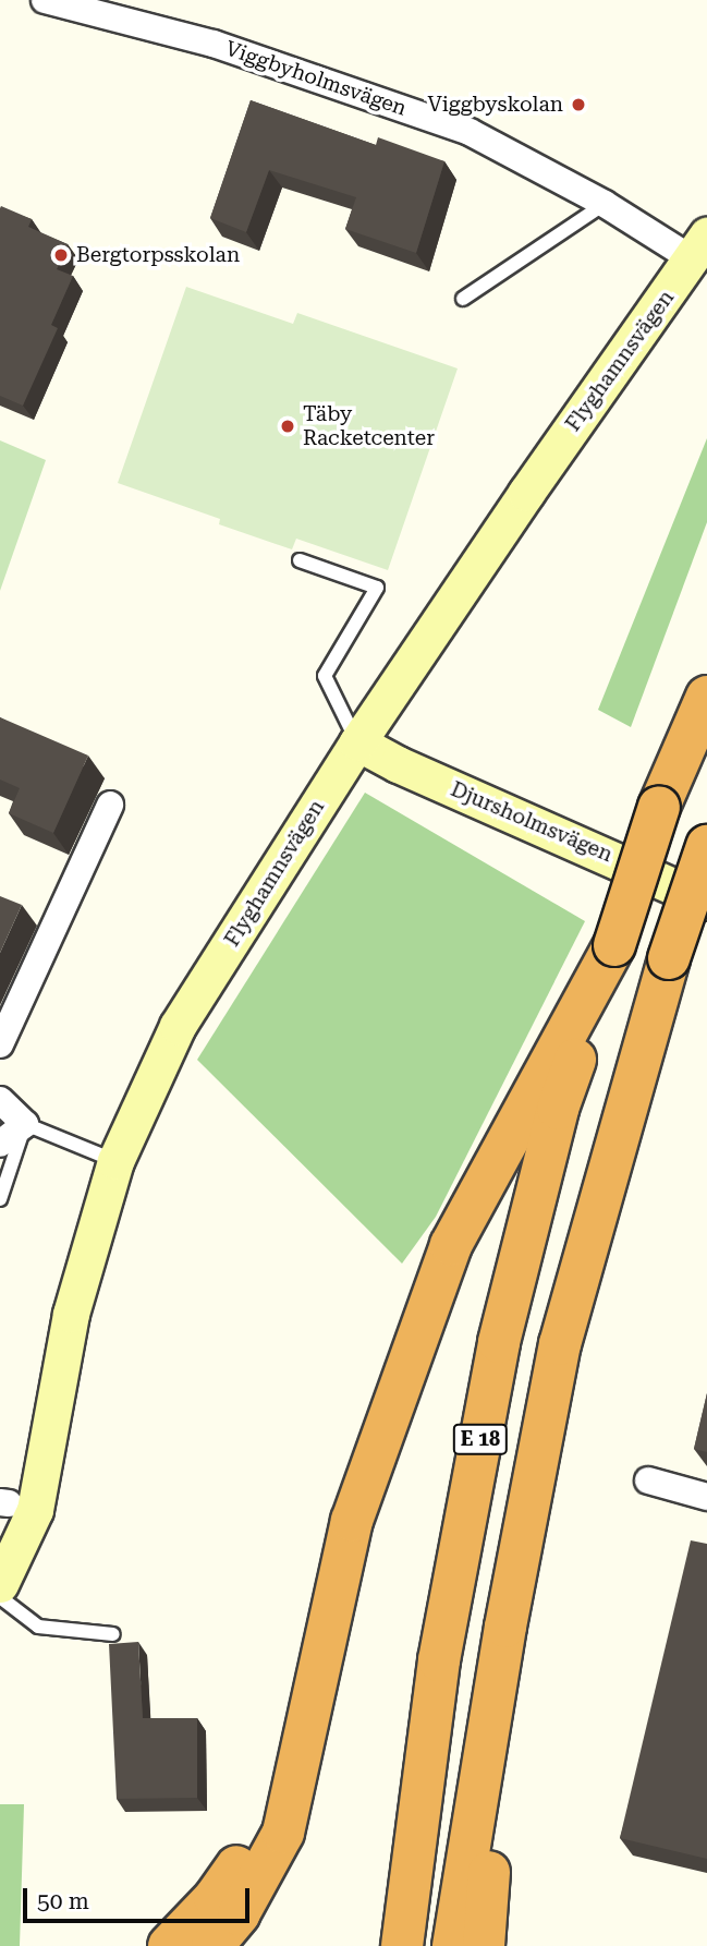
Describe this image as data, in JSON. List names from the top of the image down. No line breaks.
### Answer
{"streets":{"highway":["E 18"],"street":["Viggbyholmsvägen","Flyghamnsvägen","Djursholmsvägen"]},"crossings":[["Viggbyholmsvägen","Flyghamnsvägen"],["Flyghamnsvägen","Djursholmsvägen"]],"places":["Viggbyskolan","Bergtorpsskolan","Täby Racketcenter"],"scale_bar":"50 m"}
